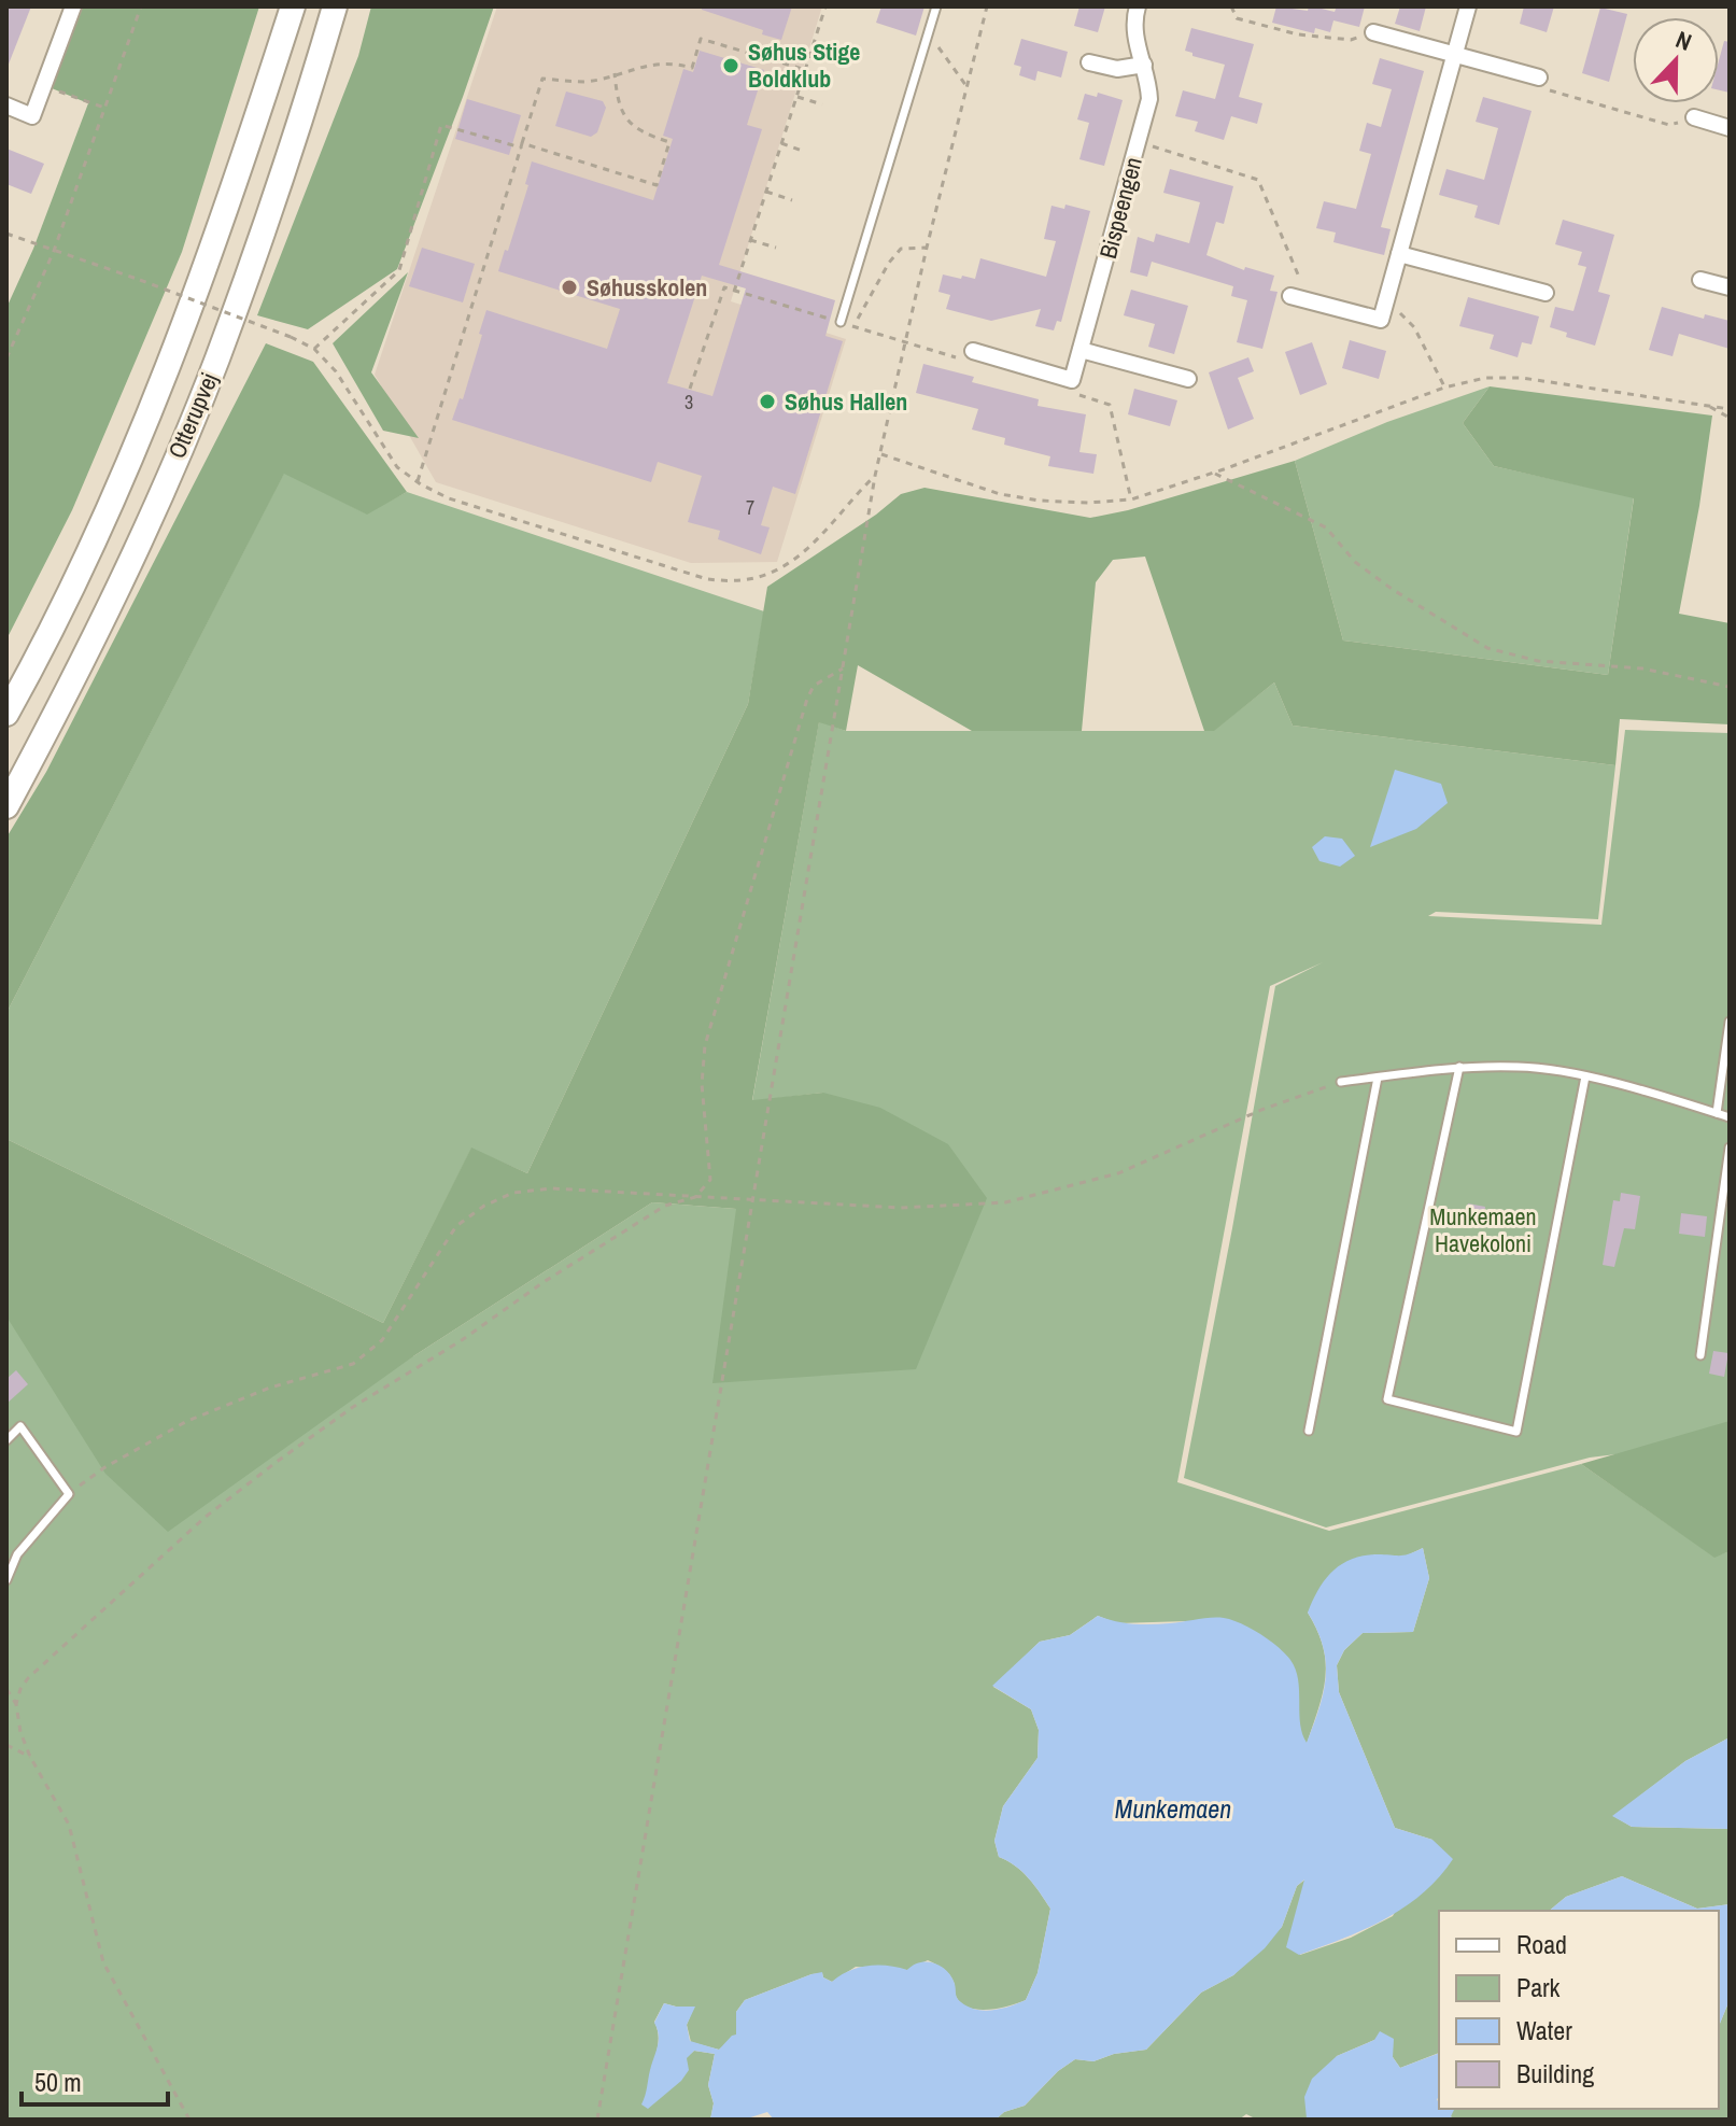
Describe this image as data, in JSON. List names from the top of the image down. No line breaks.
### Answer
{"streets":{"main road":["Otterupvej"],"street":["Bispeengen"]},"water":["Munkemaen"],"parks":["Munkemaen Havekoloni"],"places":["Søhus Stige Boldklub","Søhusskolen","Søhus Hallen"],"house_numbers":["3","7"],"legend":["Road","Park","Water","Building"],"scale_bar":"50 m","north":"top"}
